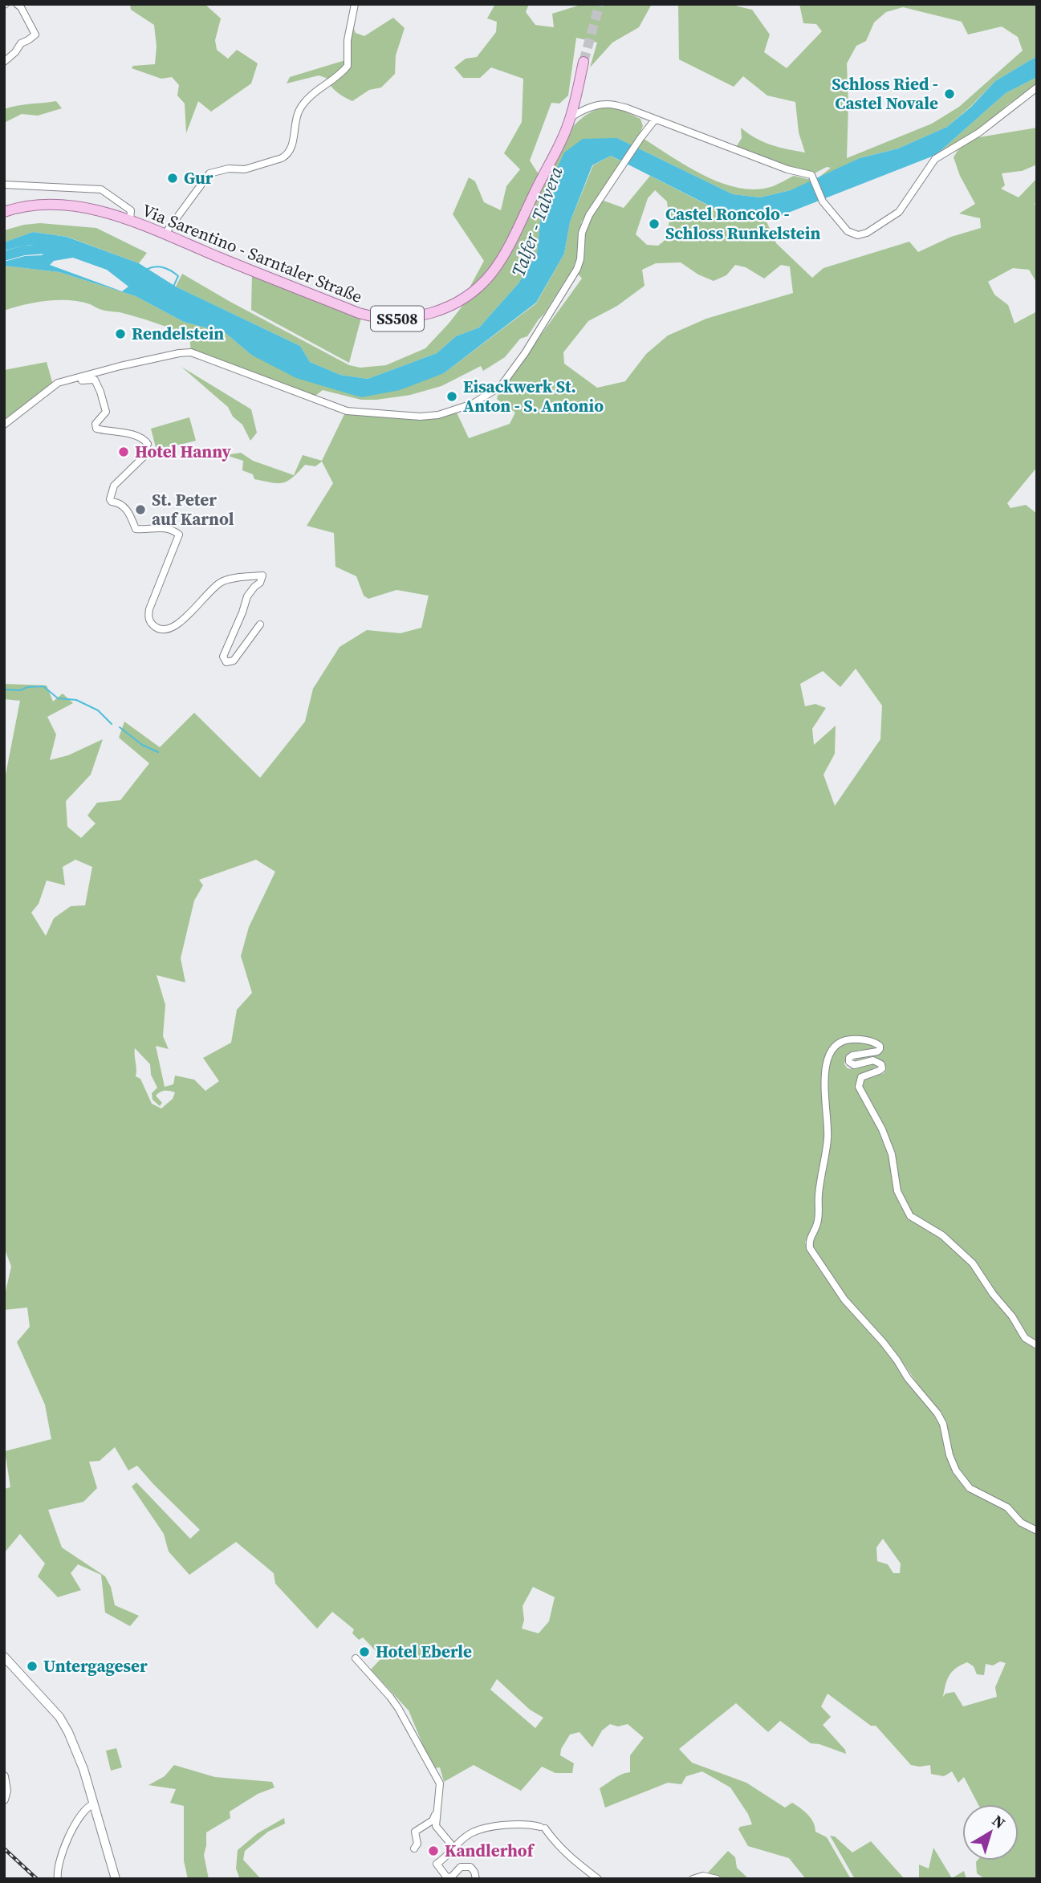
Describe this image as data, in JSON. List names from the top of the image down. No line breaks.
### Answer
{"streets":{"main road":["Via Sarentino - Sarntaler Straße","SS508"]},"crossings":[["Via Sarentino - Sarntaler Straße","SS508"]],"water":["Talfer - Talvera"],"places":["Schloss Ried - Castel Novale","Gur","Castel Roncolo - Schloss Runkelstein","Rendelstein","Eisackwerk St. Anton - S. Antonio","Hotel Hanny","St. Peter auf Karnol","Hotel Eberle","Untergageser","Kandlerhof"],"north":"top right"}
